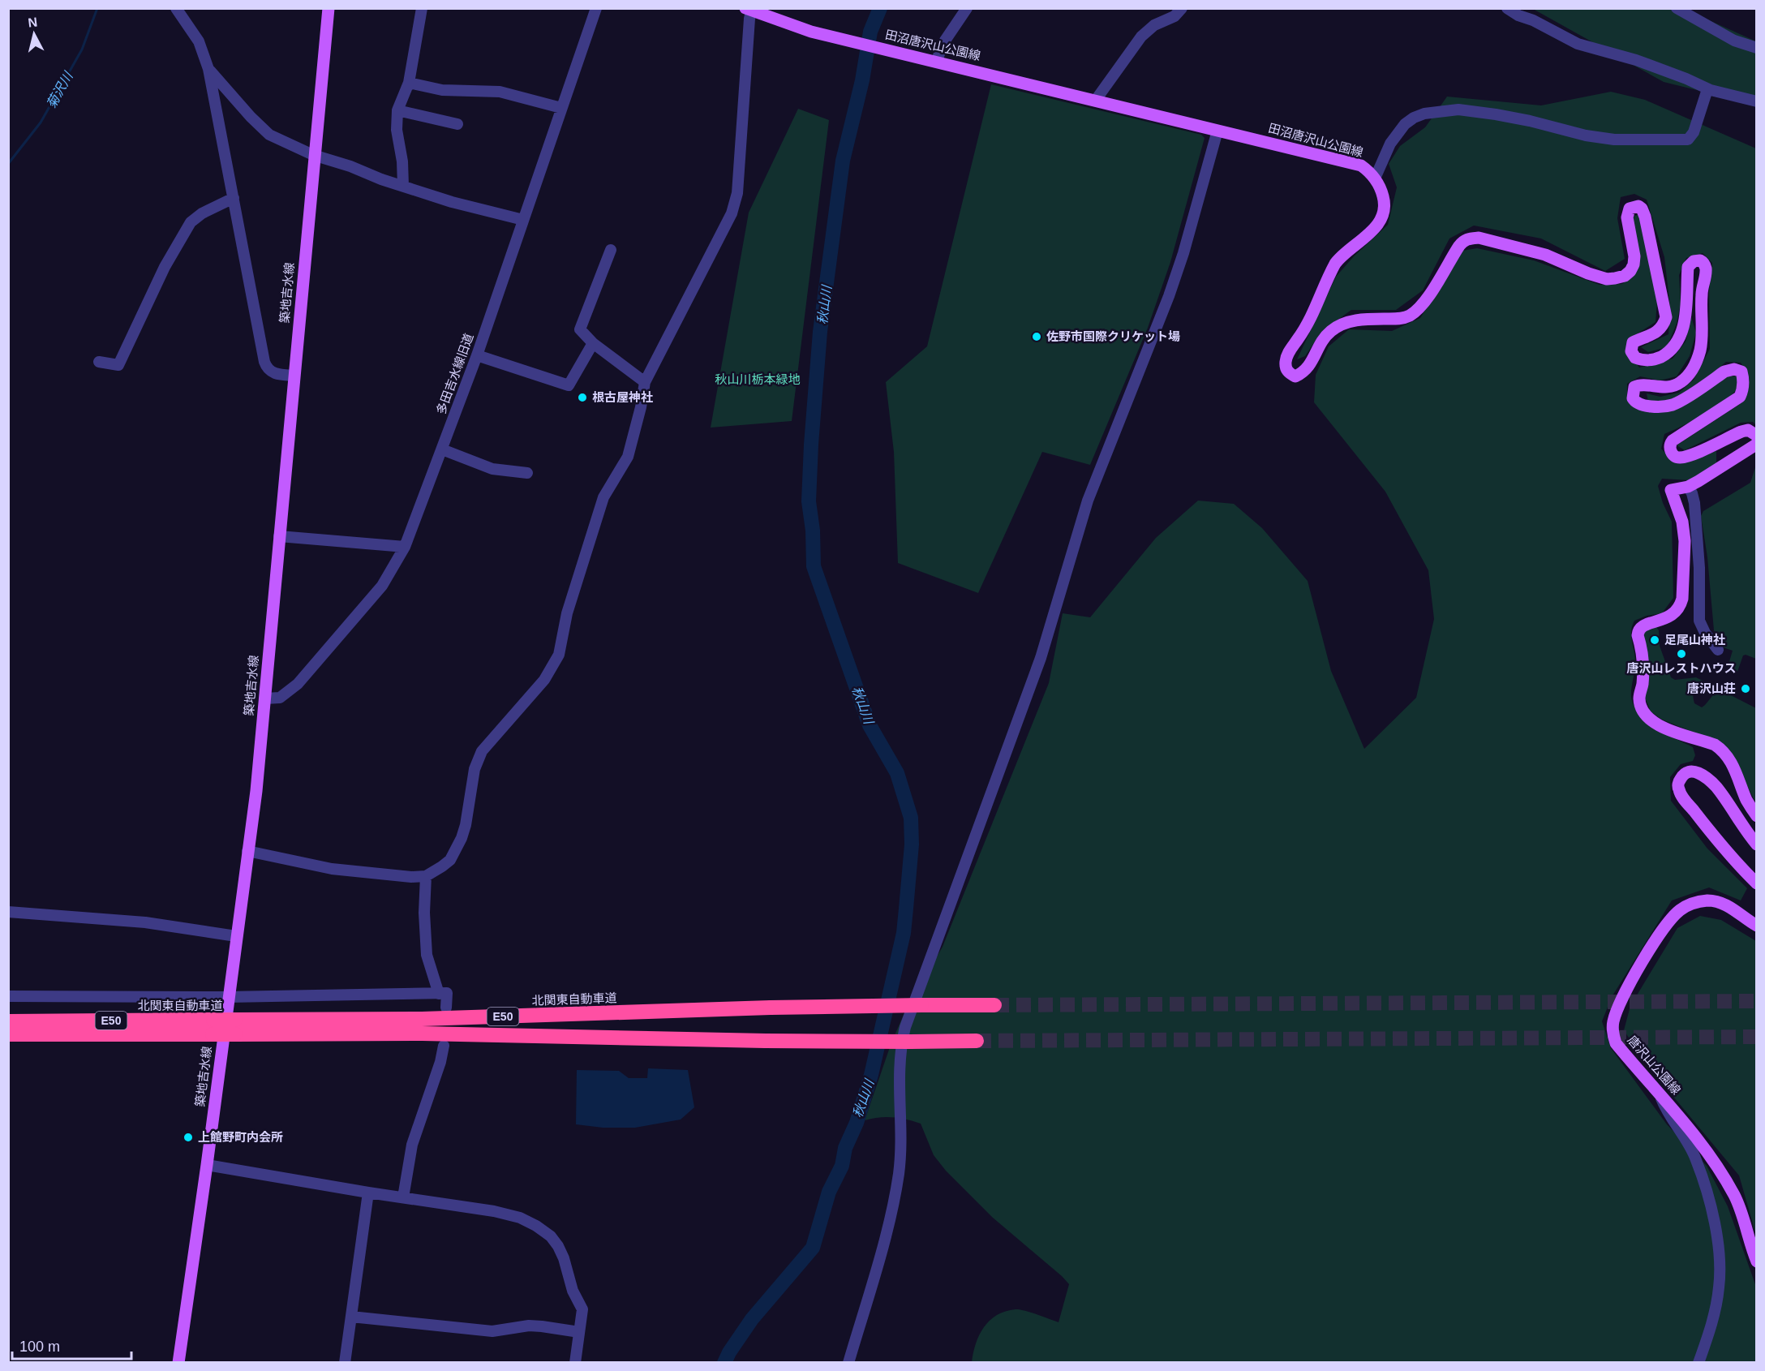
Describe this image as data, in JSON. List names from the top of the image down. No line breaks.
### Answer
{"streets":{"highway":["北関東自動車道","E50"],"main road":["田沼唐沢山公園線","築地吉水線","唐沢山公園線"],"street":["多田吉水線旧道"]},"crossings":[["築地吉水線","多田吉水線旧道"]],"water":["菊沢川","秋山川"],"parks":["秋山川栃本緑地"],"places":["佐野市国際クリケット場","根古屋神社","足尾山神社","唐沢山レストハウス","唐沢山荘","上館野町内会所"],"scale_bar":"100 m","north":"top"}
